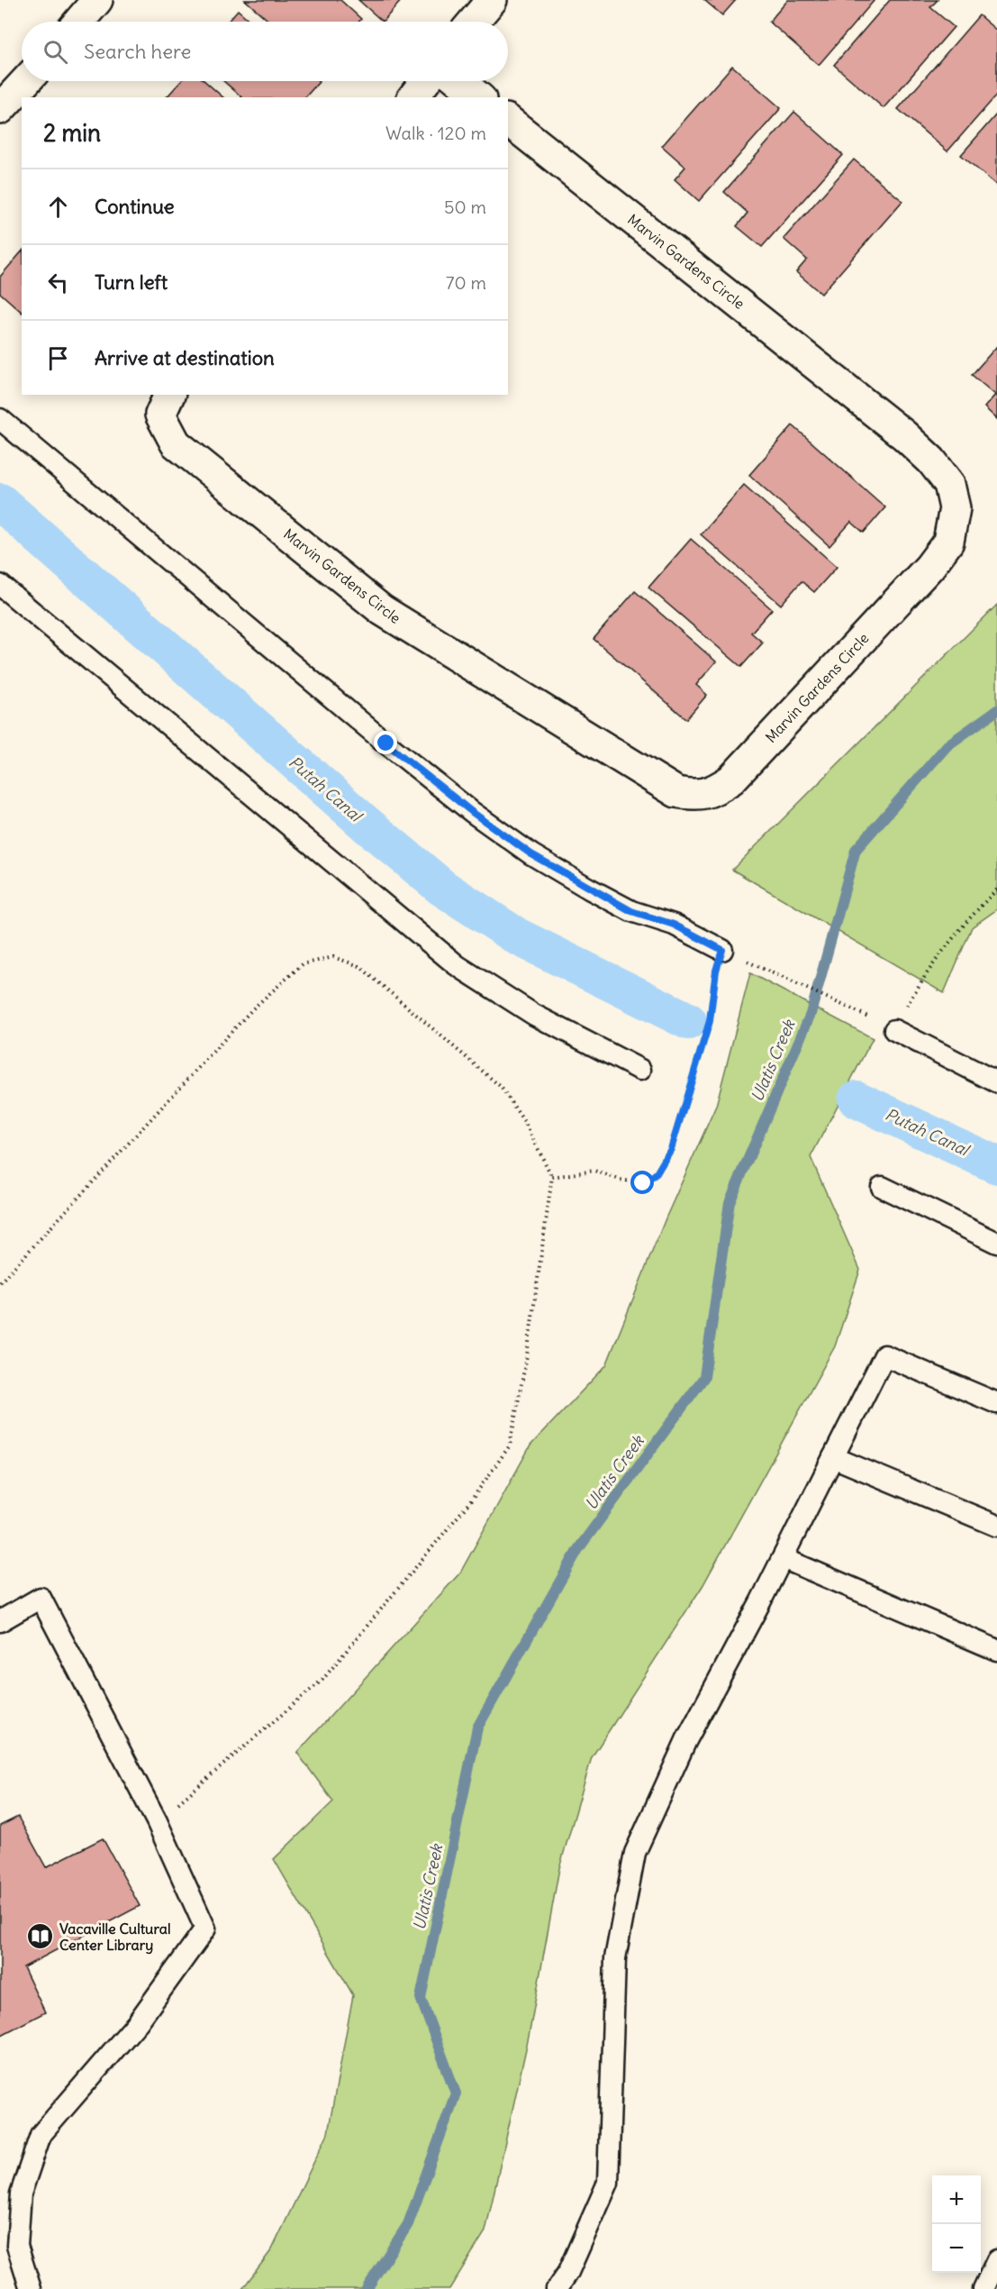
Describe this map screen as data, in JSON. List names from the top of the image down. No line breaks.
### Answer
{"streets":{"street":["Marvin Gardens Circle"]},"water":["Putah Canal","Ulatis Creek"],"places":{"library":["Vacaville Cultural Center Library"]},"page":{"search":"Search here","heading":["2 min","Walk · 120 m"],"list":[["Continue","50 m"],["Turn left","70 m"],"Arrive at destination"],"map_buttons":["+","−"]}}
